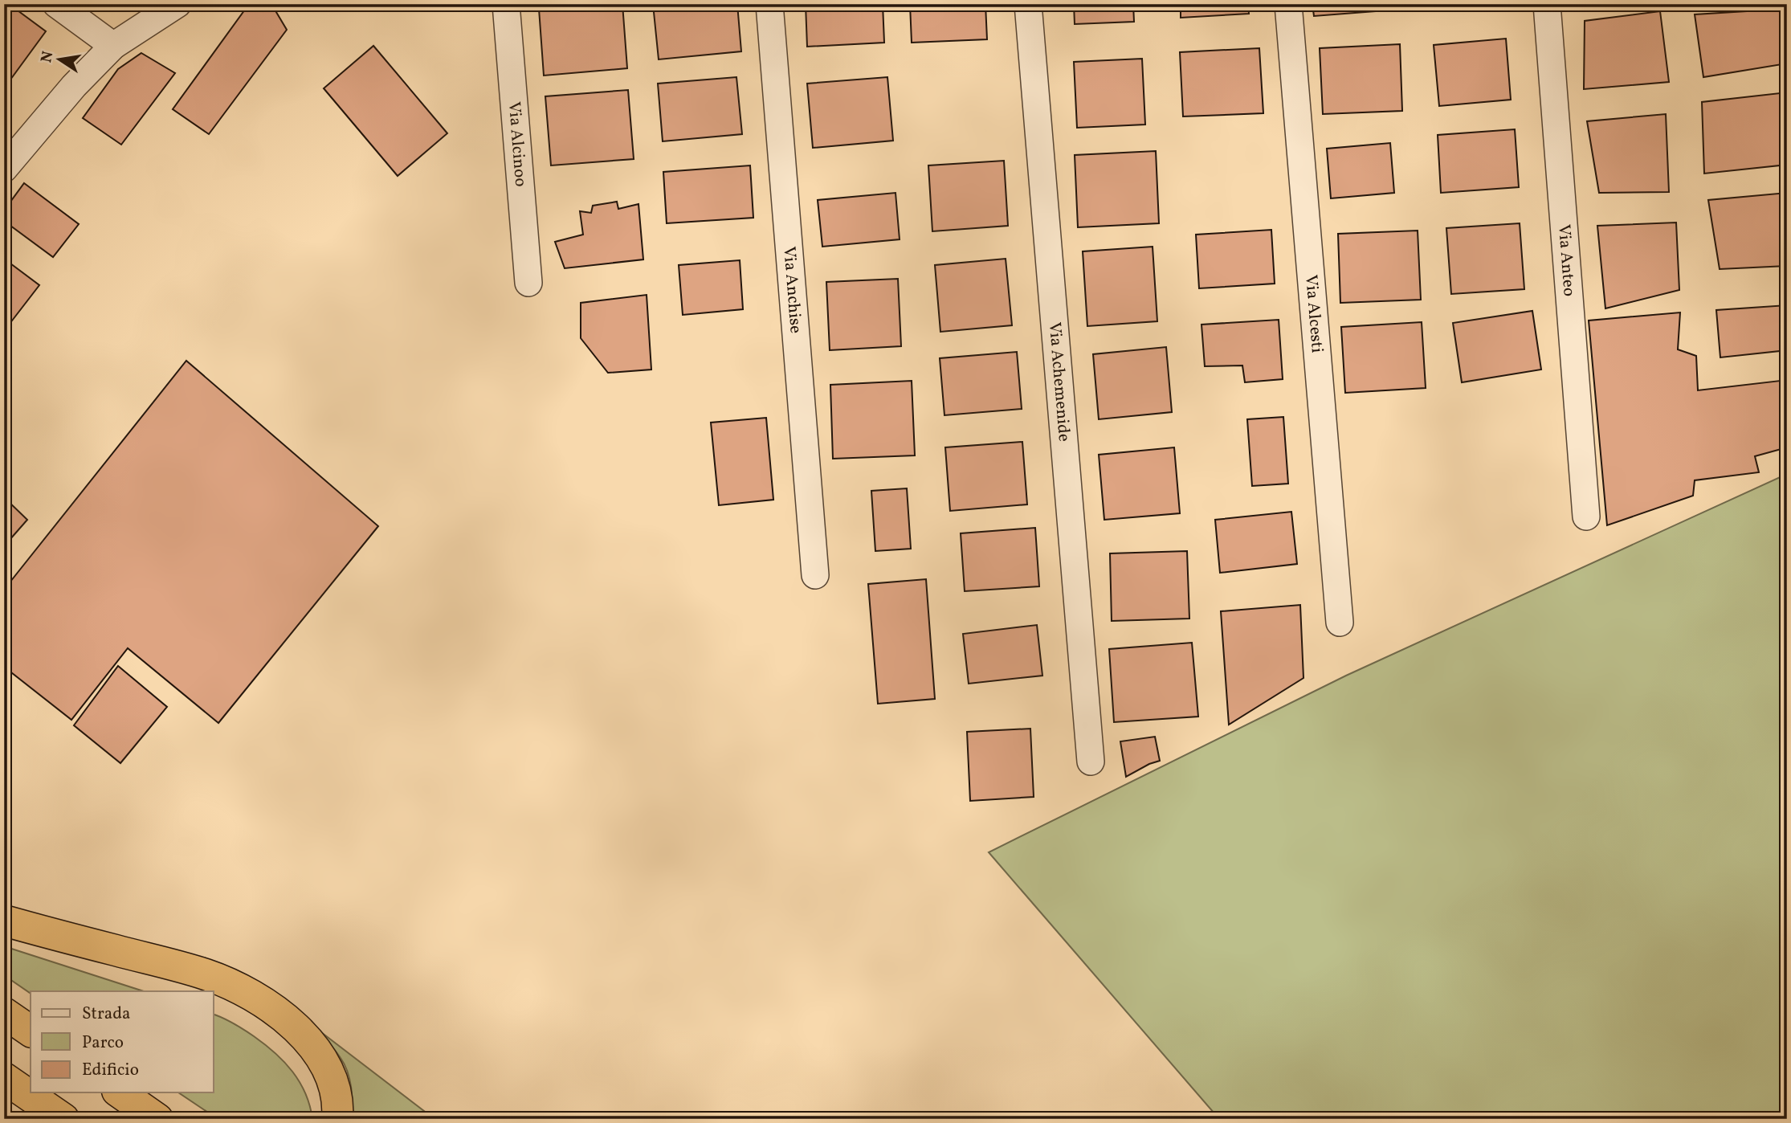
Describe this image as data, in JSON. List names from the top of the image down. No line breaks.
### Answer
{"streets":{"street":["Via Alcinoo","Via Anteo","Via Anchise","Via Alcesti","Via Achemenide"]},"legend":["Strada","Parco","Edificio"],"north":"left"}
